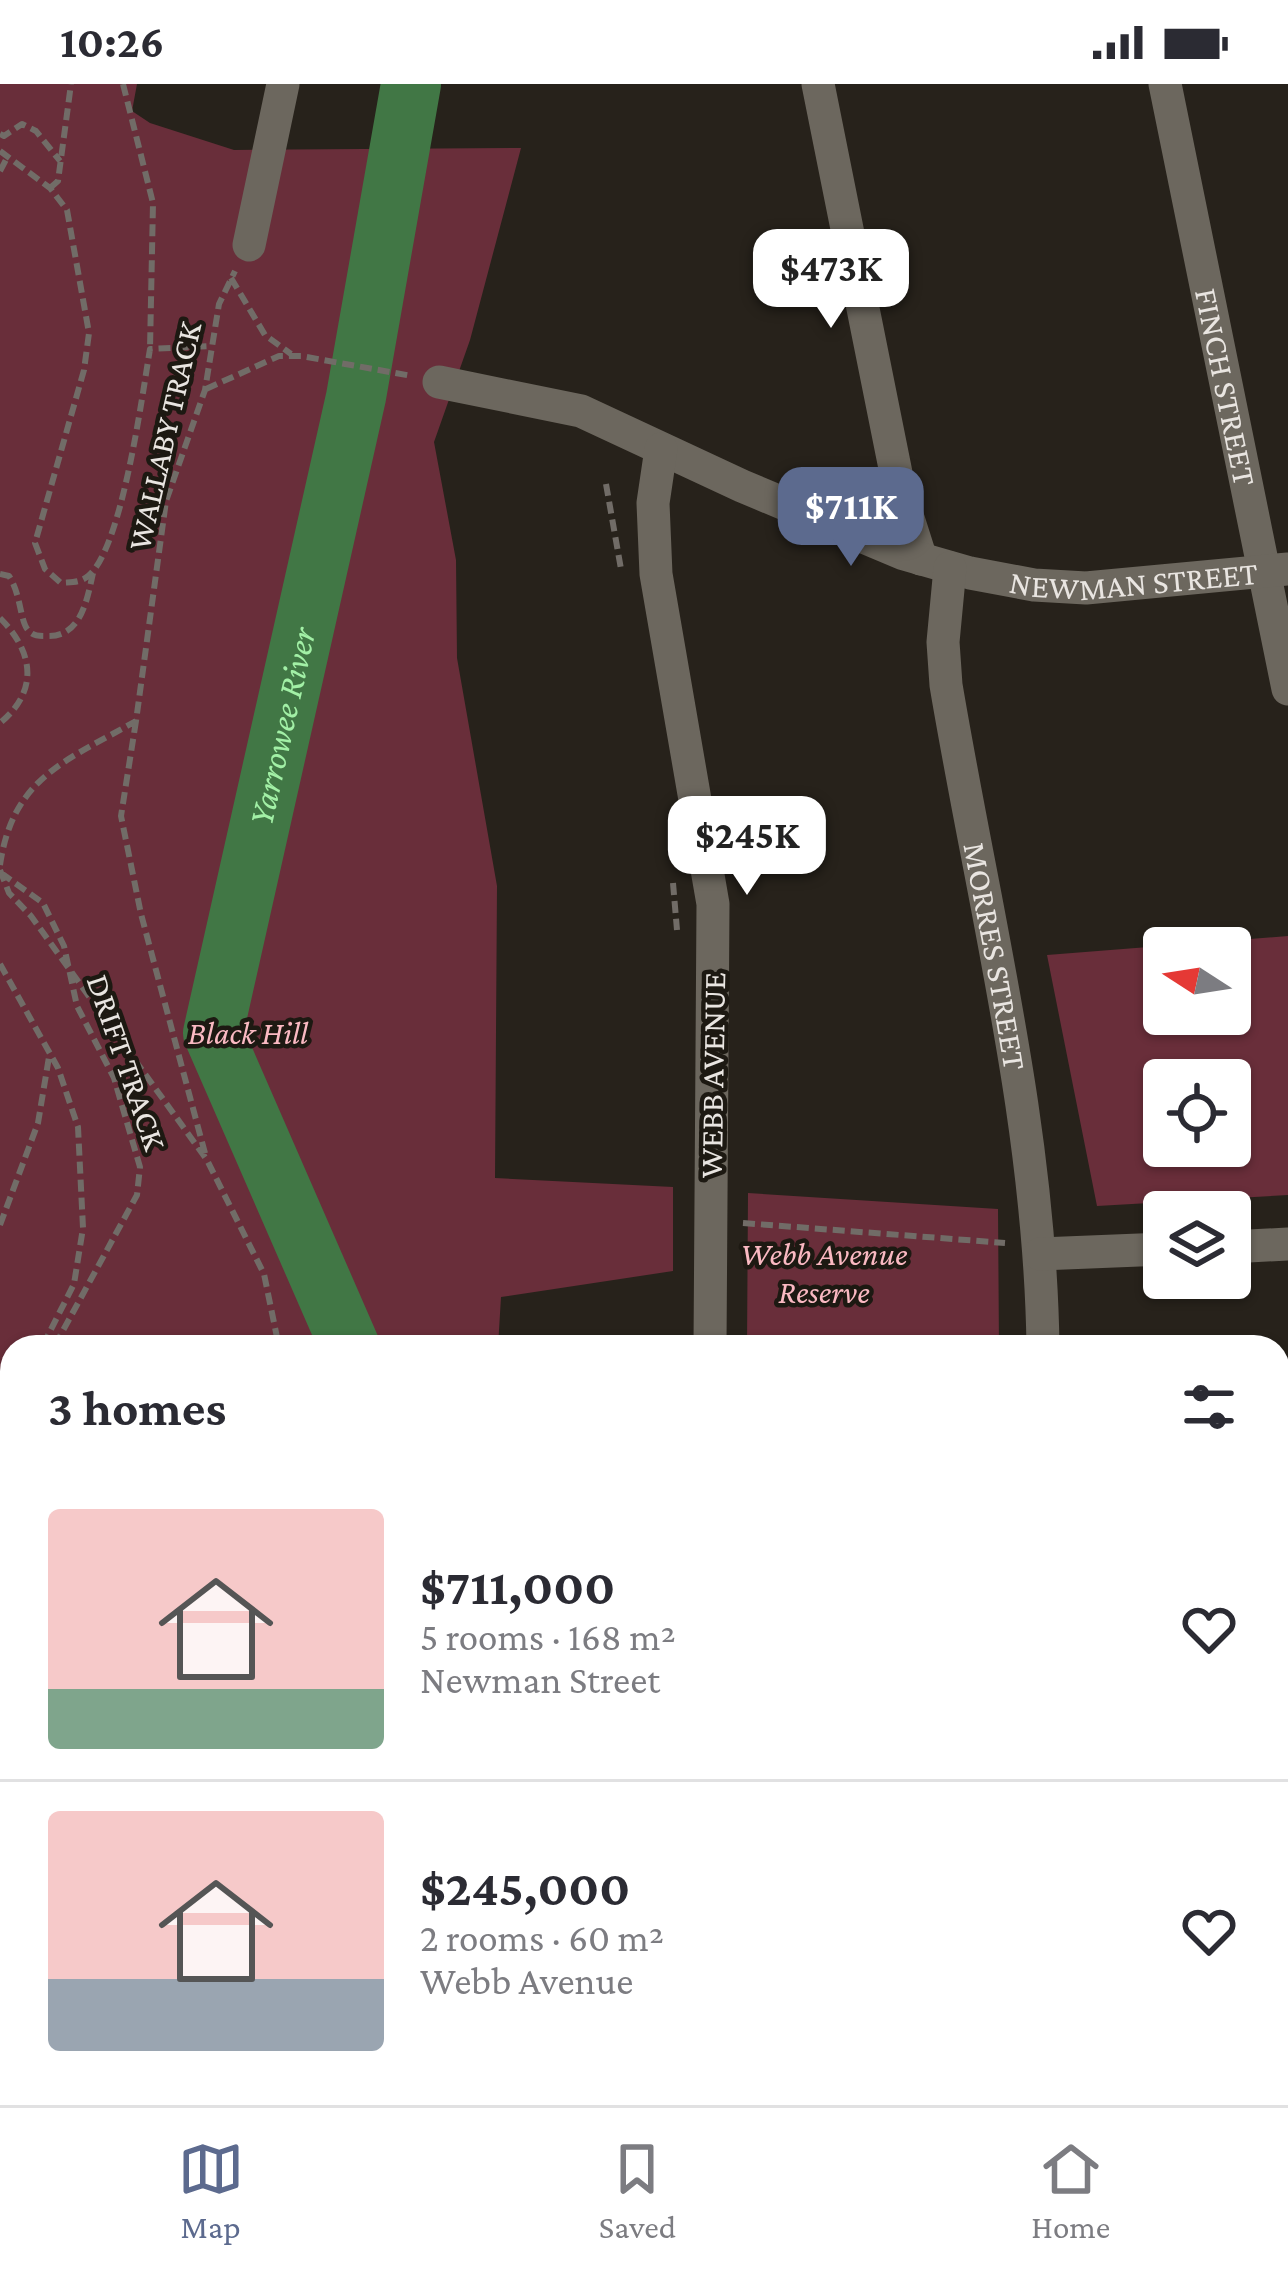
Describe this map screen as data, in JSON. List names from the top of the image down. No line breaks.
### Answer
{"streets":{"street":["FINCH STREET","NEWMAN STREET","MORRES STREET","WEBB AVENUE"],"path":["WALLABY TRACK","DRIFT TRACK"]},"crossings":[["FINCH STREET","NEWMAN STREET"],["NEWMAN STREET","MORRES STREET"],["NEWMAN STREET","WEBB AVENUE"]],"water":["Yarrowee River"],"parks":["Black Hill","Webb Avenue Reserve"],"north":"left","page":{"status":"10:26","price":["$473K","$711K","$245K"],"heading":"3 homes","list":[{"name":"$711,000","note":"5 rooms · 168 m² · Newman Street"},{"name":"$245,000","note":"2 rooms · 60 m² · Webb Avenue"}],"tabs":["Map","Saved","Home"]}}
